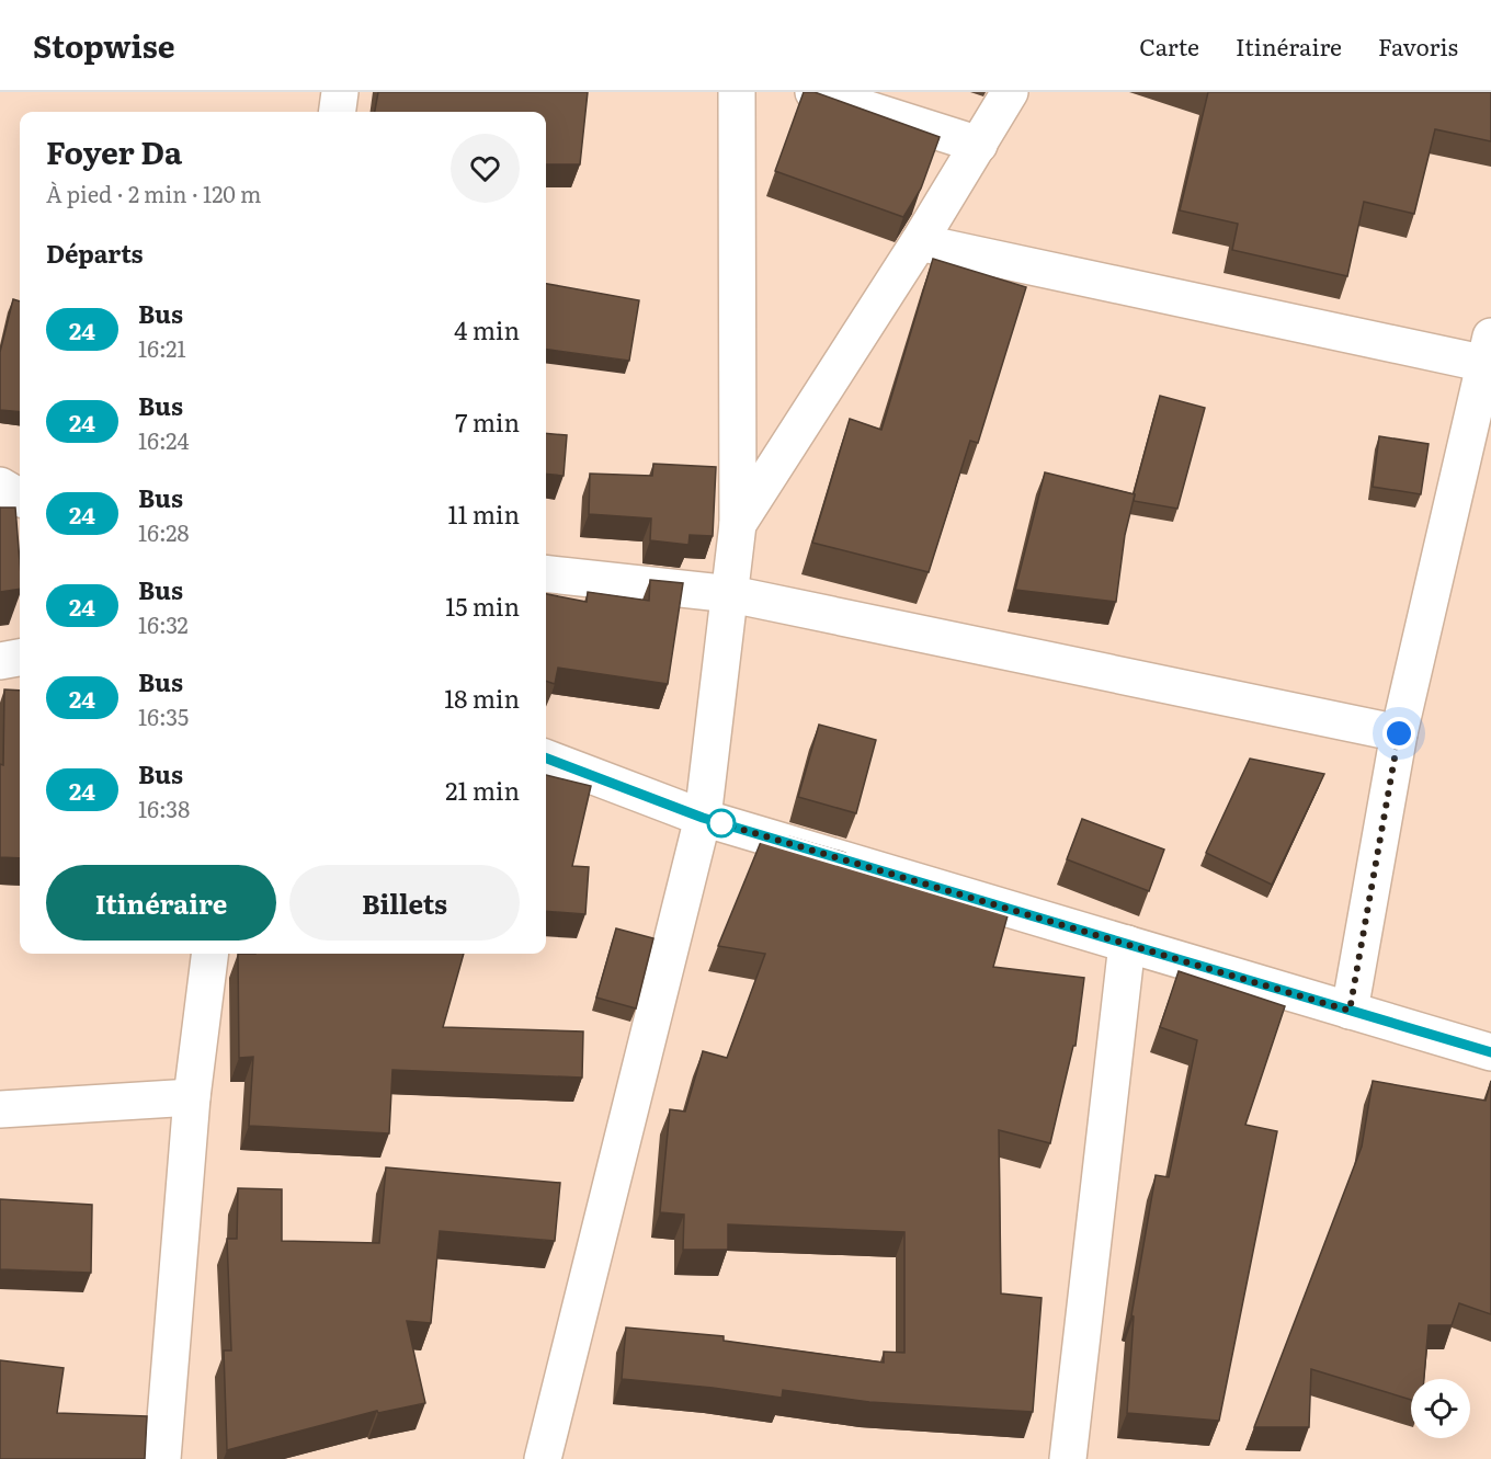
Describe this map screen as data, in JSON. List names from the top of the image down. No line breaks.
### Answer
{"lines":["bus line 24"],"page":{"header":"Stopwise","nav":["Carte","Itinéraire","Favoris"],"heading":[["Foyer Da","À pied · 2 min · 120 m"],"Départs"],"list":[{"mark":"24","name":"Bus","note":"16:21","value":"4 min"},{"mark":"24","name":"Bus","note":"16:24","value":"7 min"},{"mark":"24","name":"Bus","note":"16:28","value":"11 min"},{"mark":"24","name":"Bus","note":"16:32","value":"15 min"},{"mark":"24","name":"Bus","note":"16:35","value":"18 min"},{"mark":"24","name":"Bus","note":"16:38","value":"21 min"}],"buttons":["Itinéraire","Billets"]}}
